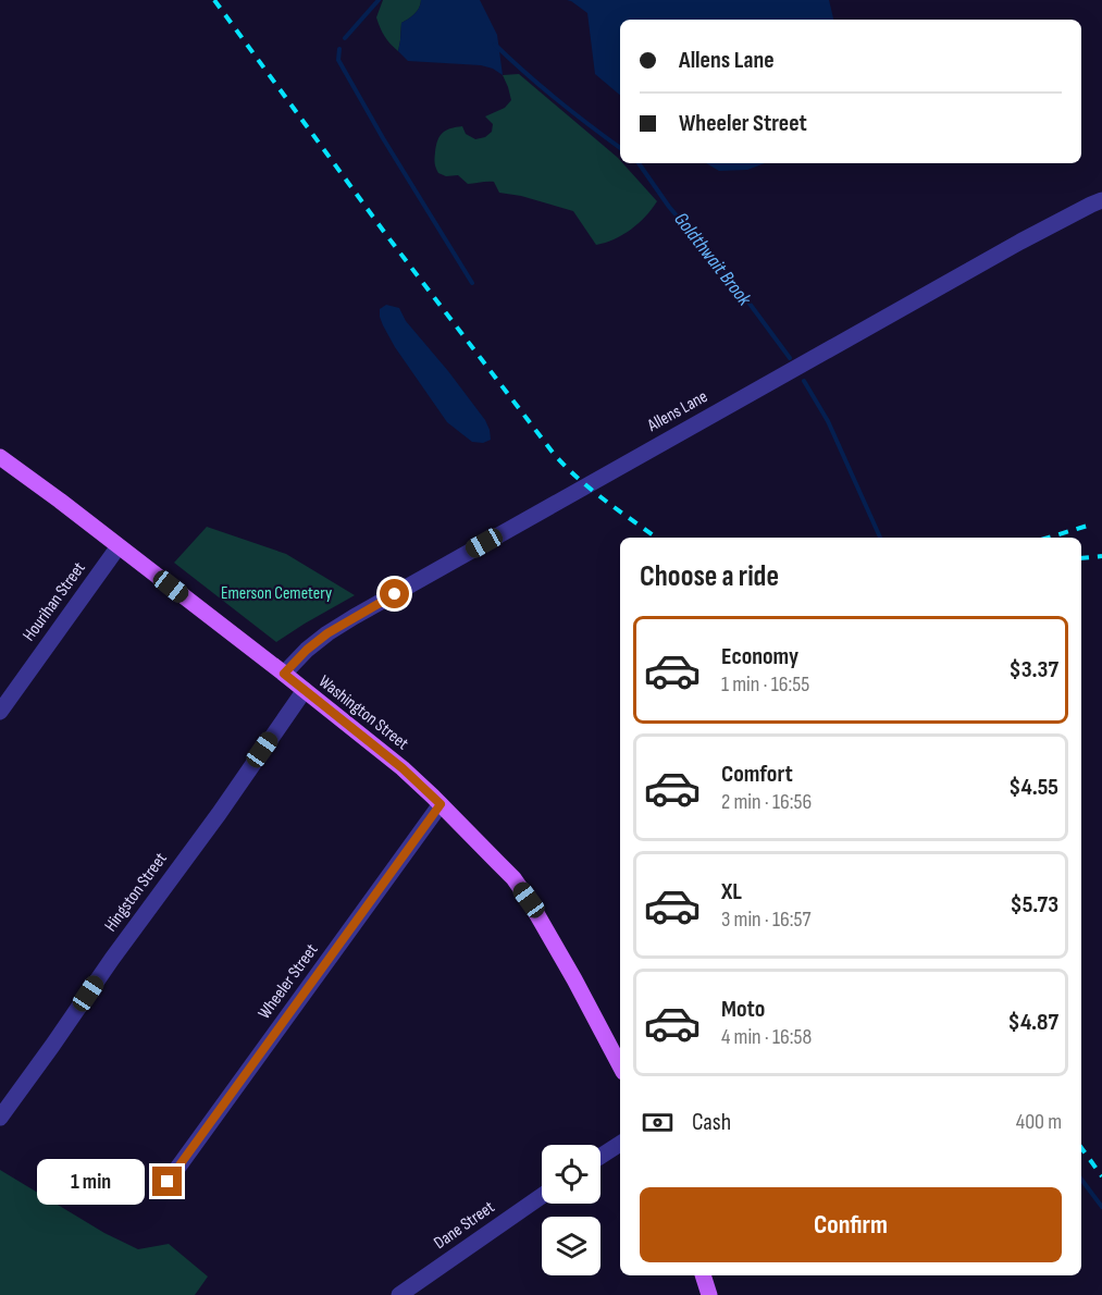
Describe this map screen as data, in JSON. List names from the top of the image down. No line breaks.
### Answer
{"streets":{"main road":["Washington Street"],"street":["Allens Lane","Hourihan Street","Hingston Street","Wheeler Street","Dane Street"]},"crossings":[["Allens Lane","Washington Street"],["Hourihan Street","Washington Street"],["Washington Street","Hingston Street"],["Washington Street","Wheeler Street"]],"water":["Goldthwait Brook"],"parks":["Emerson Cemetery"],"page":{"banner":["Allens Lane","Wheeler Street"],"heading":"Choose a ride","list":[{"name":"Economy","note":"1 min · 16:55","value":"$3.37"},{"name":"Comfort","note":"2 min · 16:56","value":"$4.55"},{"name":"XL","note":"3 min · 16:57","value":"$5.73"},{"name":"Moto","note":"4 min · 16:58","value":"$4.87"}],"pay":["Cash","400 m"],"bubble":"1 min","buttons":"Confirm"}}
